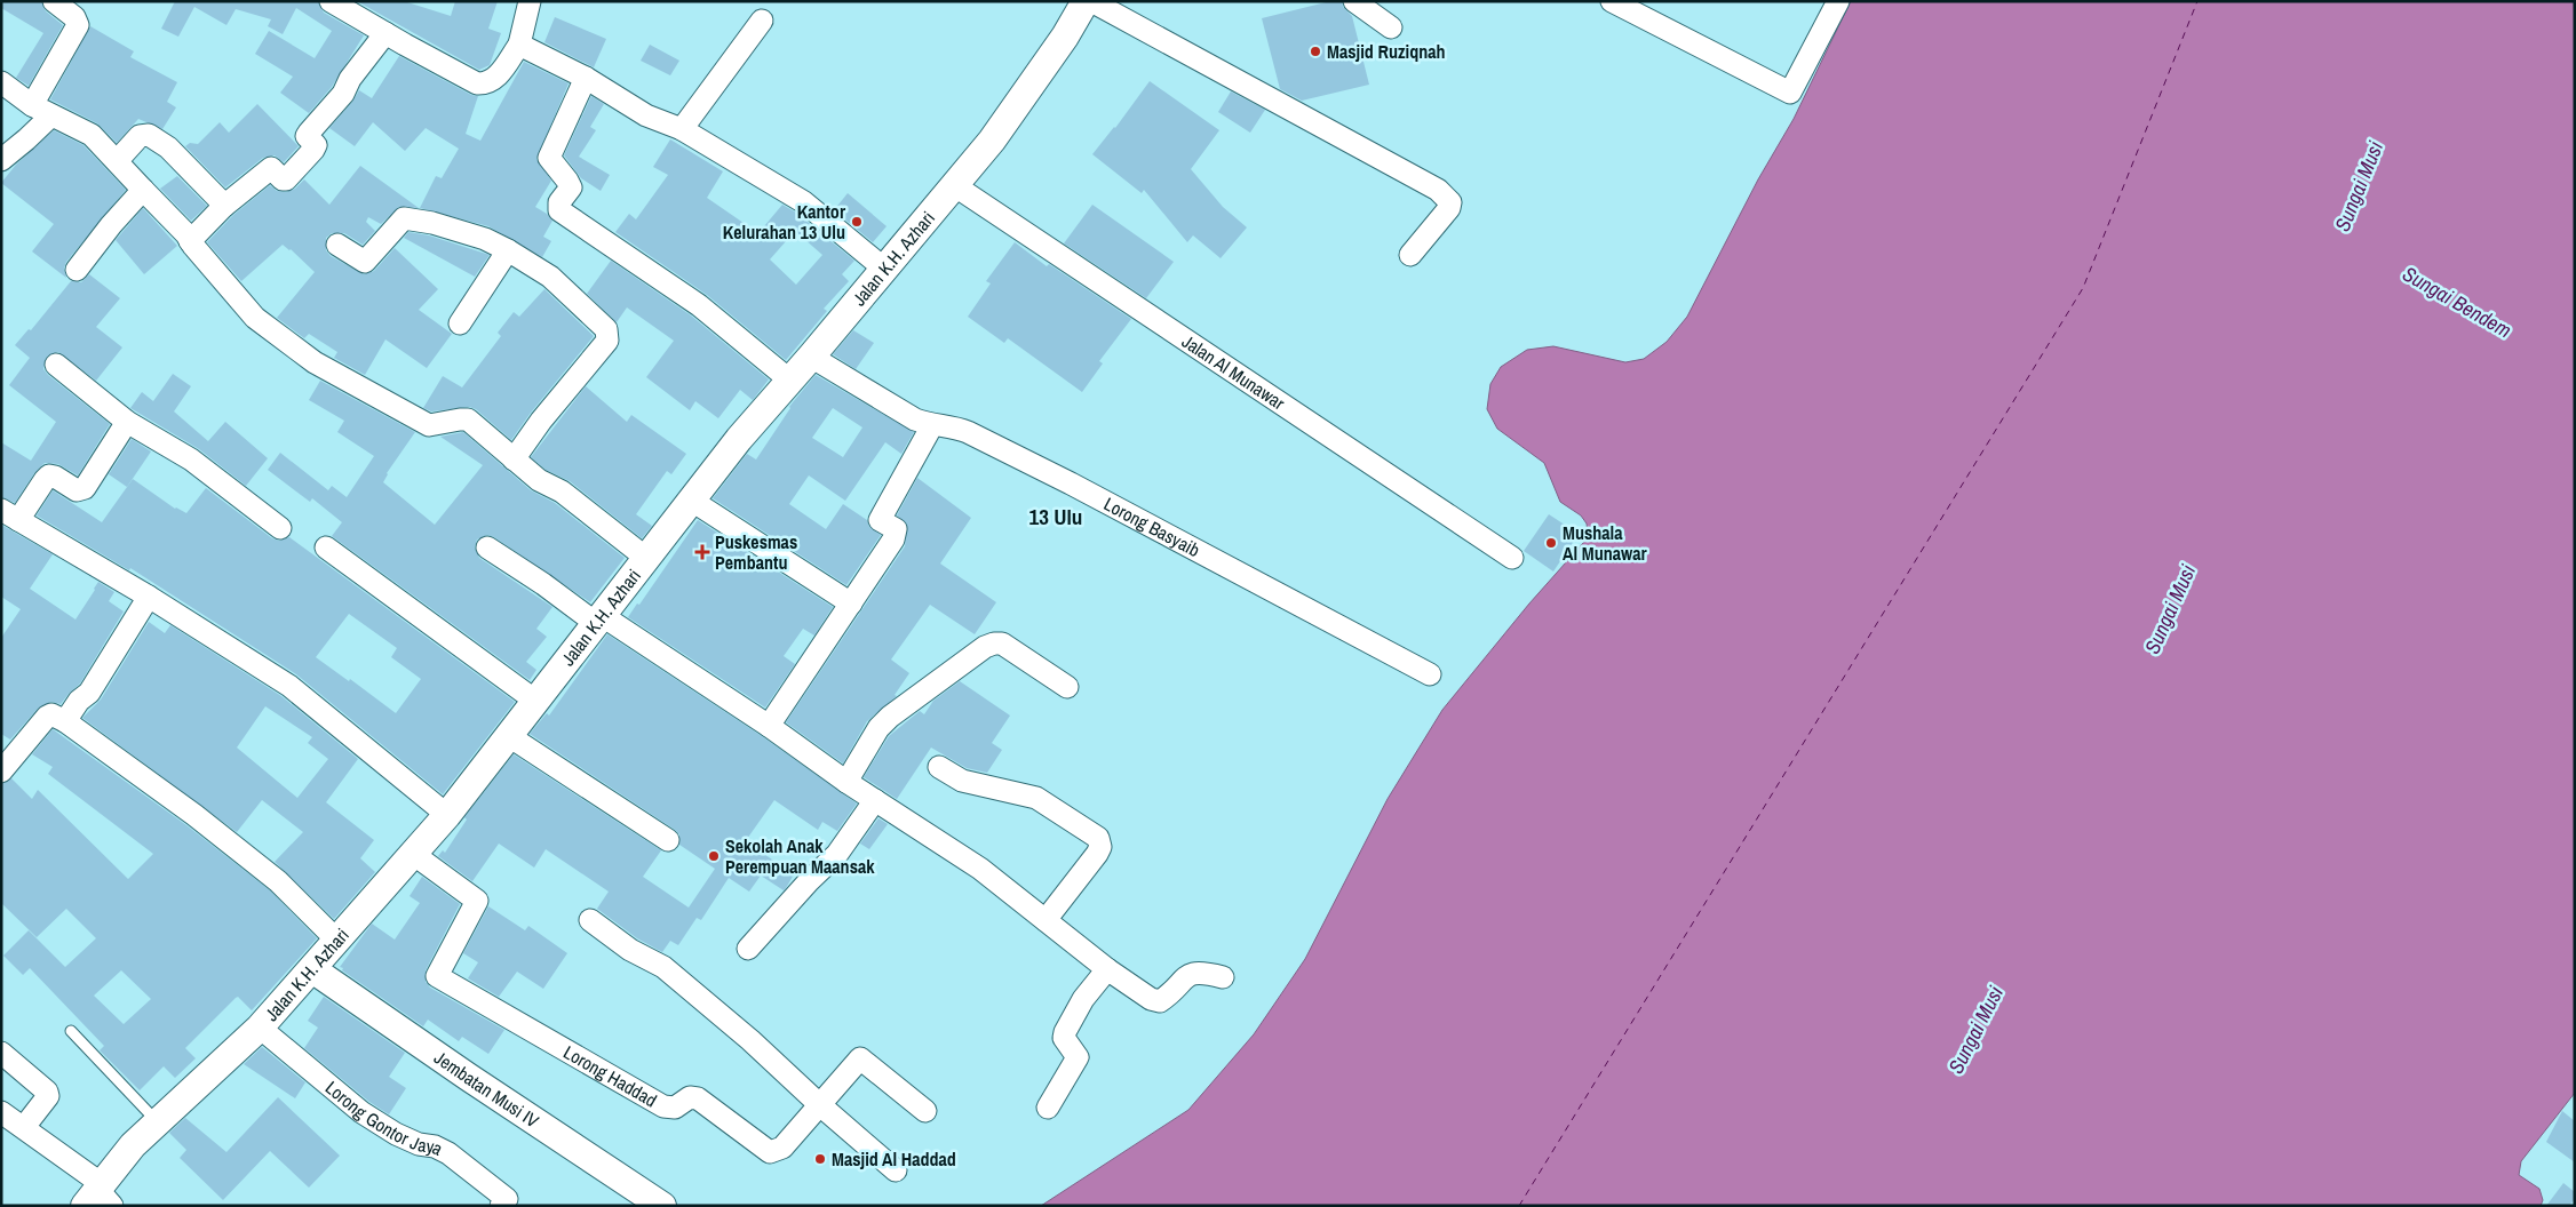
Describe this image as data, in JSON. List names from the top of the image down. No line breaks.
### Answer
{"streets":{"street":["Jalan K.H. Azhari","Jalan Al Munawar","Lorong Basyaib","Lorong Haddad","Jembatan Musi IV","Lorong Gontor Jaya"]},"crossings":[["Jalan K.H. Azhari","Jalan Al Munawar"],["Jalan K.H. Azhari","Lorong Basyaib"],["Jalan K.H. Azhari","Lorong Haddad"],["Jalan K.H. Azhari","Jembatan Musi IV"],["Jalan K.H. Azhari","Lorong Gontor Jaya"]],"districts":["13 Ulu"],"water":["Sungai Musi","Sungai Bendem"],"places":{"other":["Masjid Ruziqnah","Kantor Kelurahan 13 Ulu","Mushala Al Munawar","Sekolah Anak Perempuan Maansak","Masjid Al Haddad"],"health":["Puskesmas Pembantu"]}}
